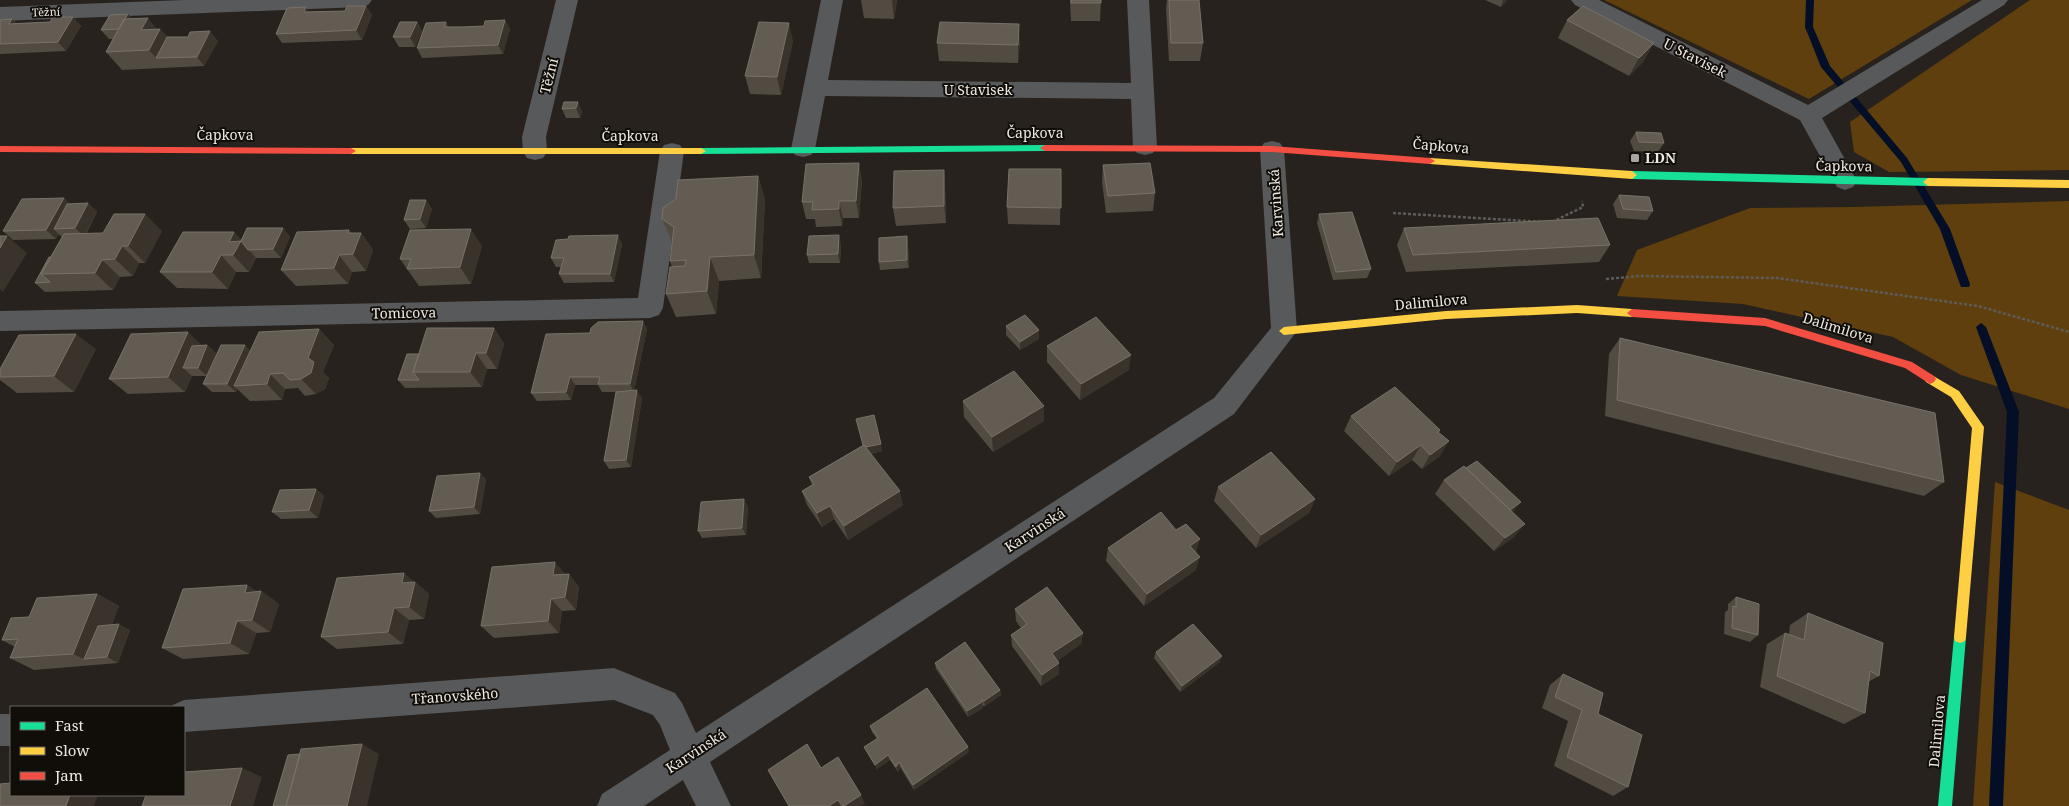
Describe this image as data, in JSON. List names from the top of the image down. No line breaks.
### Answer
{"streets":{"street":["Těžní","U Stavisek","Čapkova","Karvinská","Dalimilova","Tomicova","Třanovského"]},"crossings":[["Těžní","Čapkova"],["Čapkova","Karvinská"],["Čapkova","Tomicova"],["Karvinská","Dalimilova"],["Karvinská","Třanovského"]],"places":{"transit":["LDN"]},"legend":["Fast","Slow","Jam"]}
